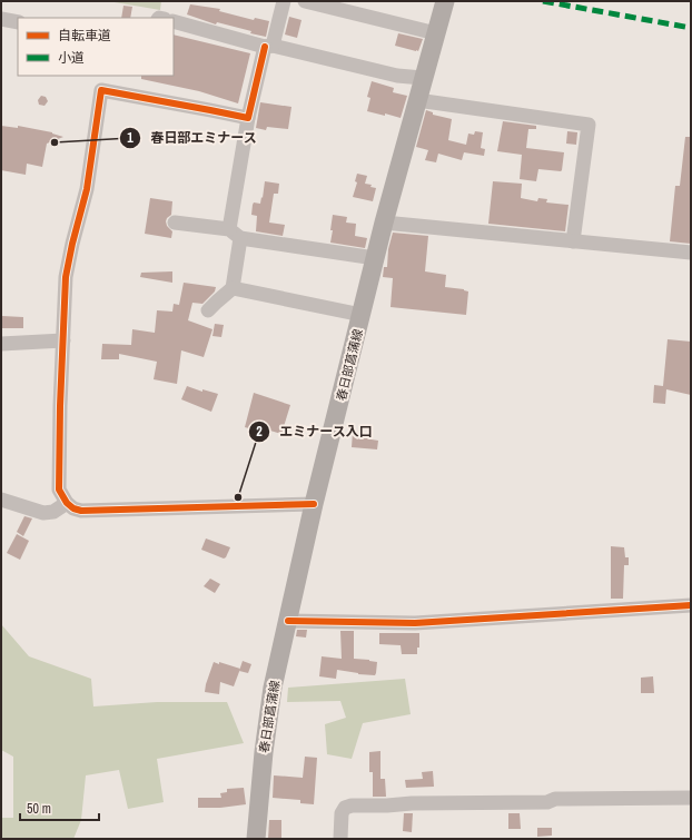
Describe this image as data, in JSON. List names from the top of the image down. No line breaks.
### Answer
{"streets":{"main road":["春日部菖蒲線"]},"places":["春日部エミナース","エミナース入口"],"legend":["自転車道","小道"],"scale_bar":"50 m"}
